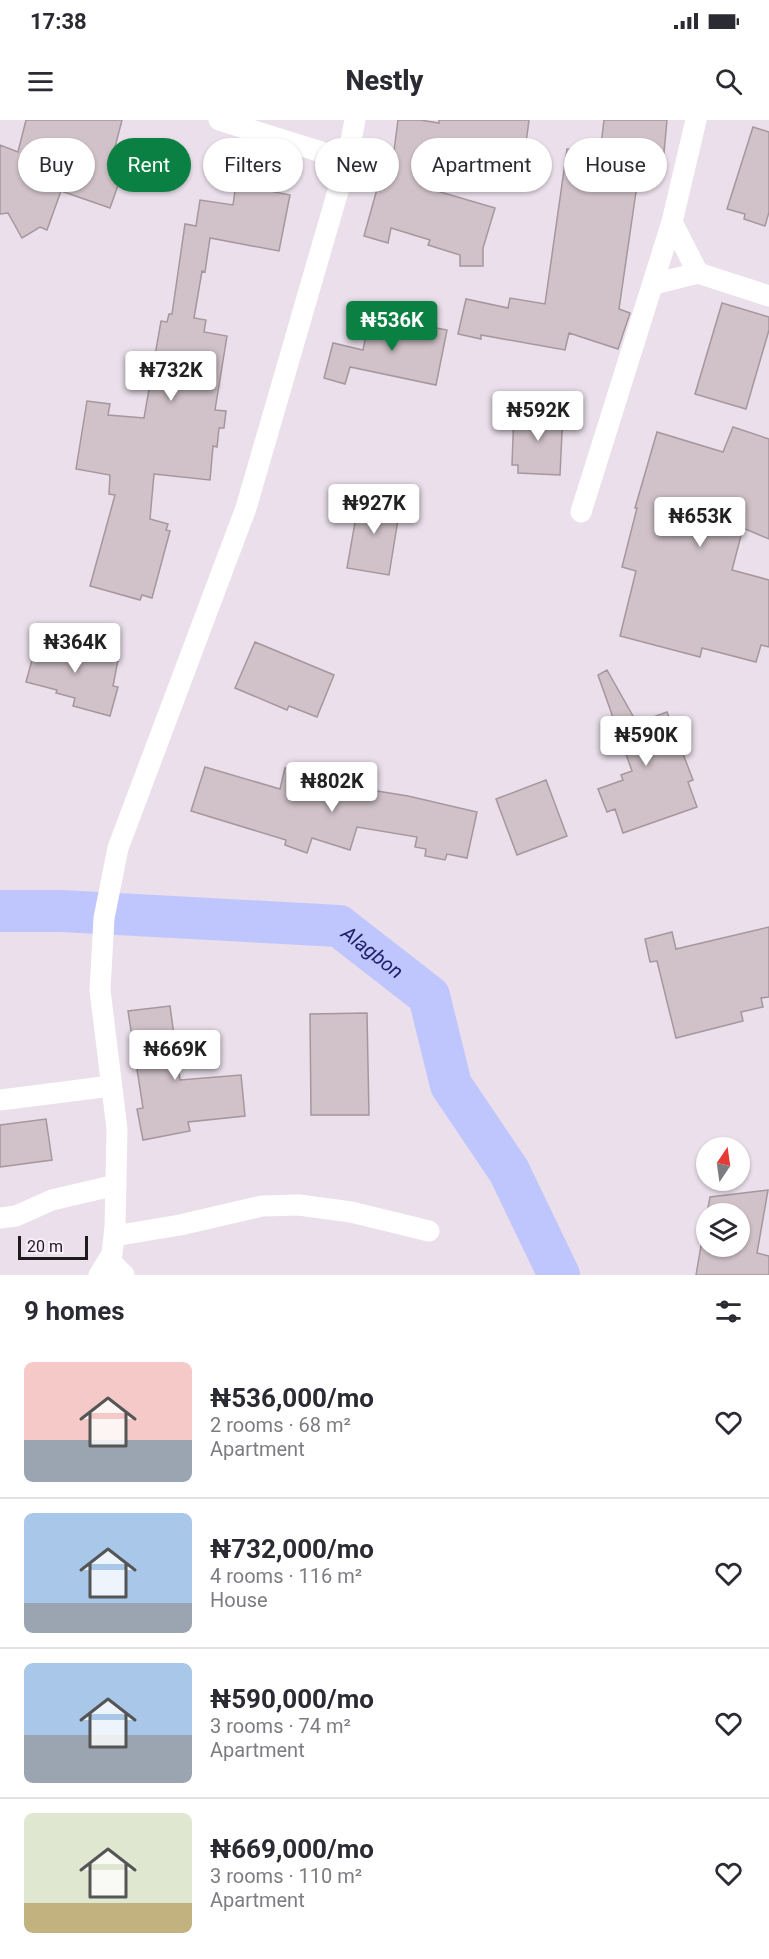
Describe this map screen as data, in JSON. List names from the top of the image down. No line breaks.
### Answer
{"water":["Alagbon"],"scale_bar":"20 m","north":"top","page":{"status":"17:38","header":"Nestly","chip":["Buy","Rent","Filters","New","Apartment","House"],"price":["₦536K","₦732K","₦592K","₦927K","₦653K","₦364K","₦590K","₦802K","₦669K"],"scale":"20 m","heading":"9 homes","list":[{"name":"₦536,000/mo","note":"2 rooms · 68 m² · Apartment"},{"name":"₦732,000/mo","note":"4 rooms · 116 m² · House"},{"name":"₦590,000/mo","note":"3 rooms · 74 m² · Apartment"},{"name":"₦669,000/mo","note":"3 rooms · 110 m² · Apartment"}]}}
